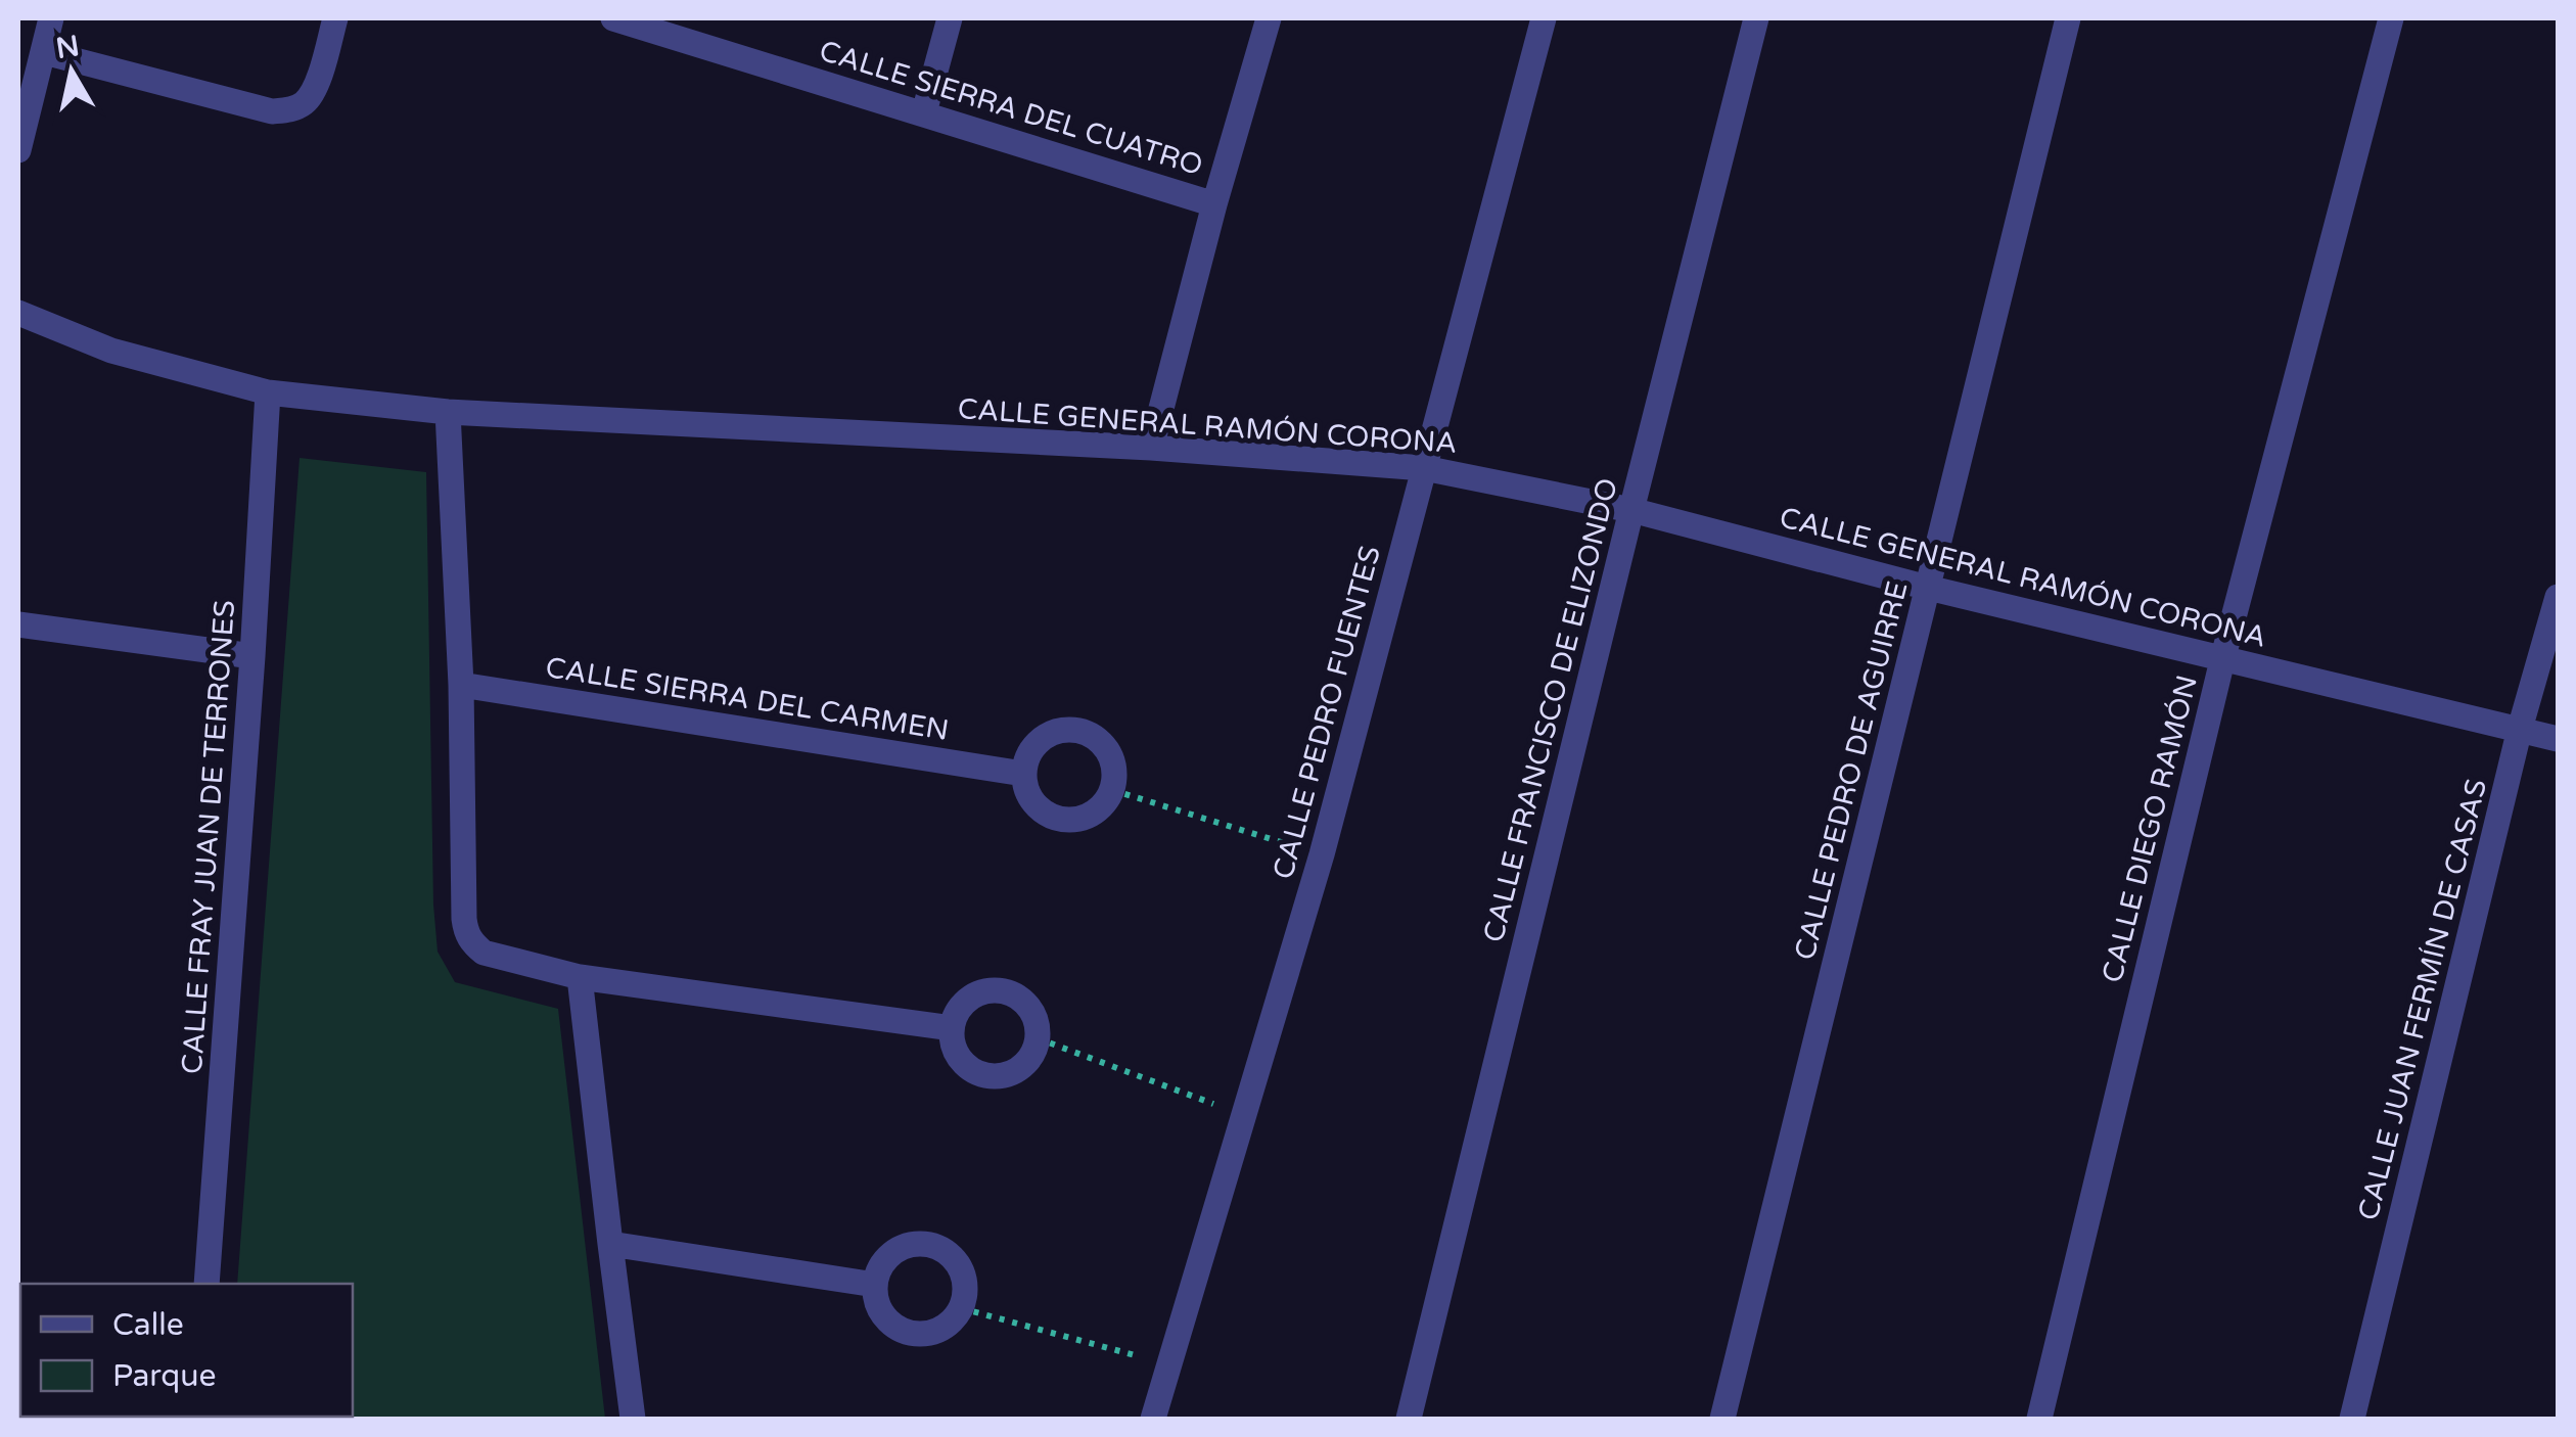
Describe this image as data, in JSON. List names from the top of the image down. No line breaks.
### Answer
{"streets":{"street":["CALLE SIERRA DEL CUATRO","CALLE GENERAL RAMÓN CORONA","CALLE SIERRA DEL CARMEN","CALLE FRANCISCO DE ELIZONDO","CALLE PEDRO FUENTES","CALLE PEDRO DE AGUIRRE","CALLE DIEGO RAMÓN","CALLE FRAY JUAN DE TERRONES","CALLE JUAN FERMÍN DE CASAS"]},"crossings":[["CALLE GENERAL RAMÓN CORONA","CALLE FRANCISCO DE ELIZONDO"],["CALLE GENERAL RAMÓN CORONA","CALLE PEDRO FUENTES"],["CALLE GENERAL RAMÓN CORONA","CALLE PEDRO DE AGUIRRE"],["CALLE GENERAL RAMÓN CORONA","CALLE DIEGO RAMÓN"],["CALLE GENERAL RAMÓN CORONA","CALLE FRAY JUAN DE TERRONES"],["CALLE GENERAL RAMÓN CORONA","CALLE JUAN FERMÍN DE CASAS"]],"legend":["Calle","Parque"],"north":"top"}
